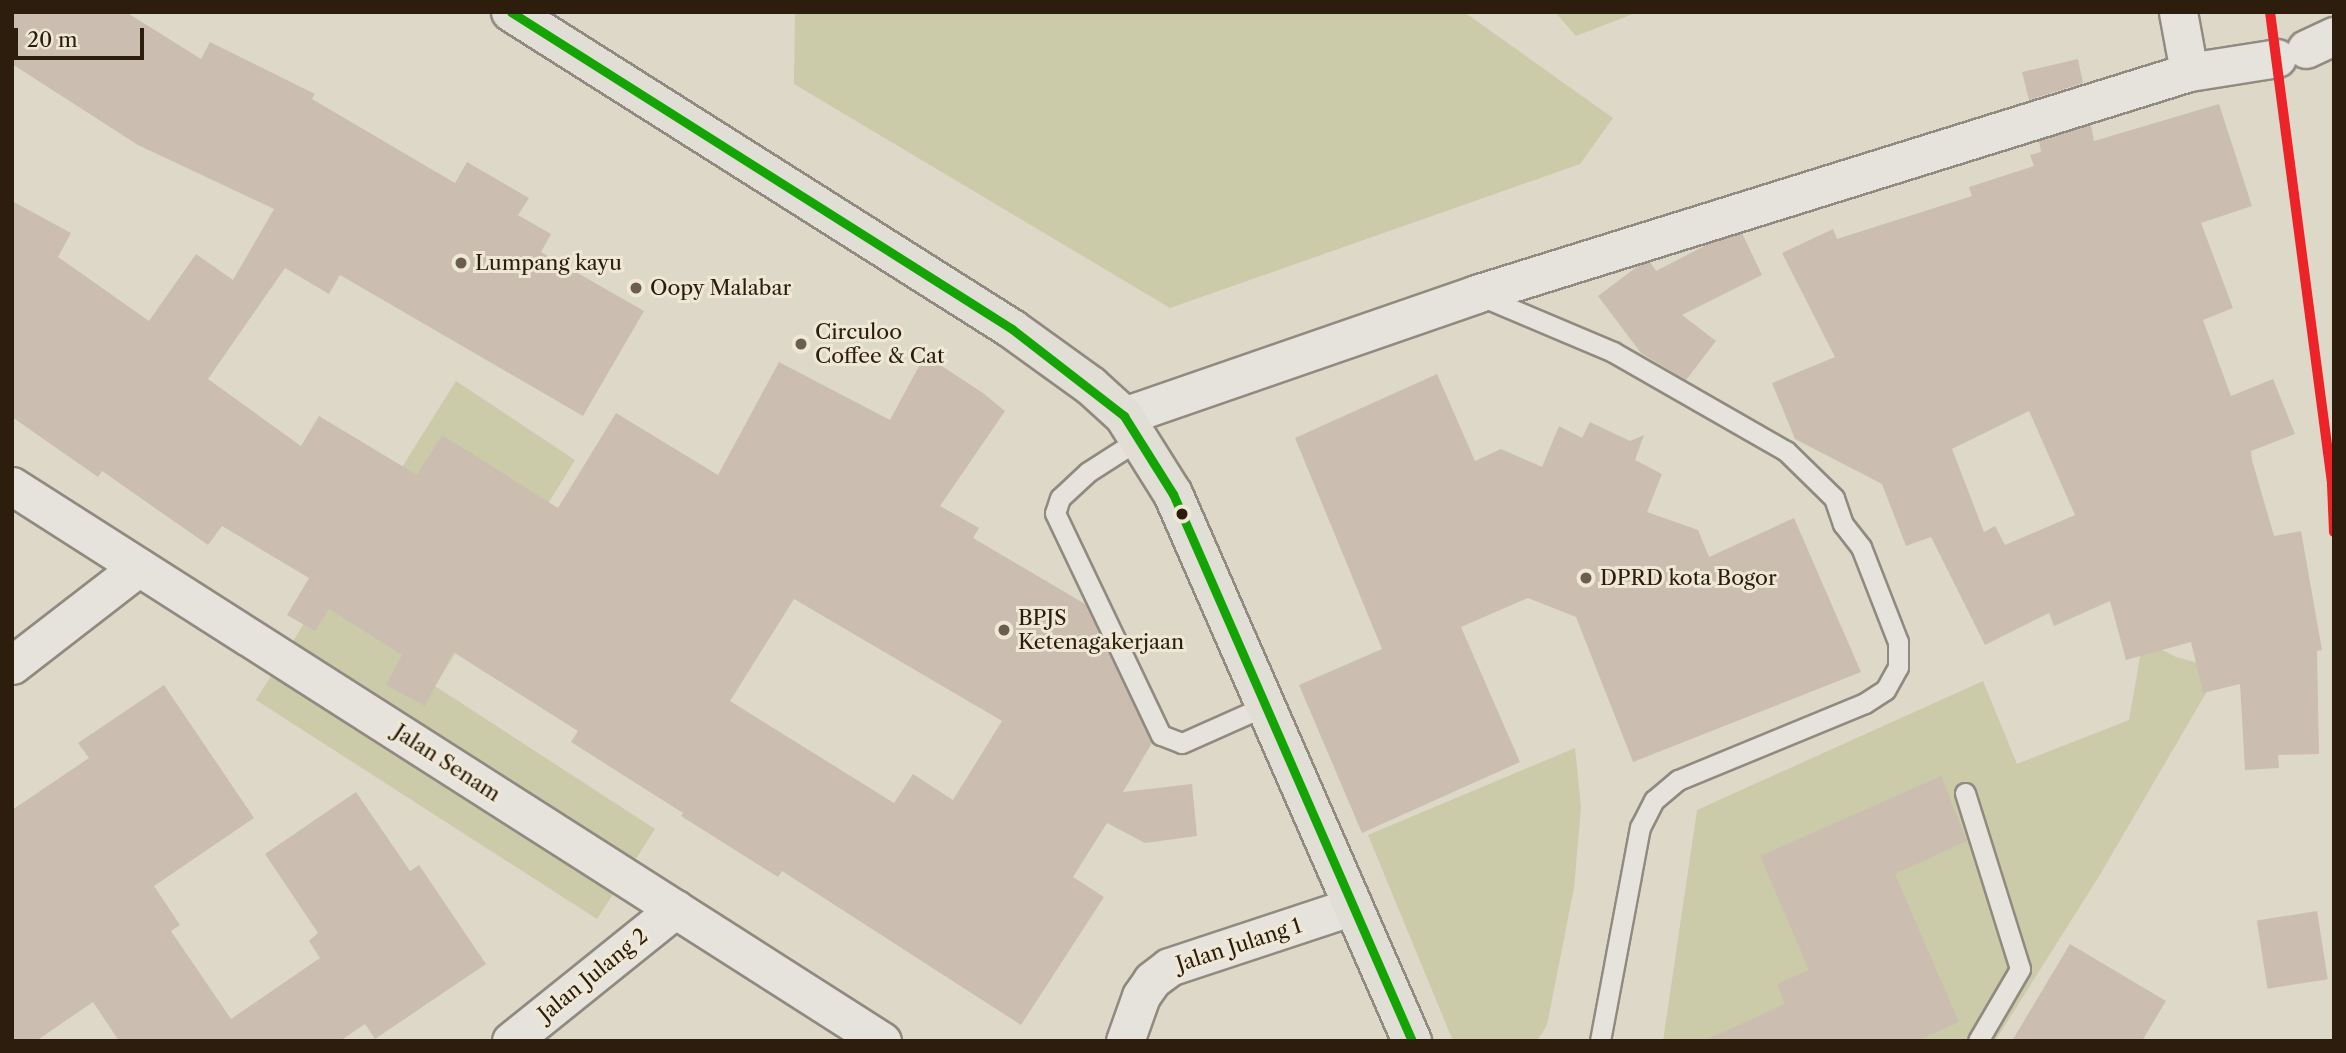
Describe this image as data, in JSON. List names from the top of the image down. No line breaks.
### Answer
{"streets":{"street":["Jalan Senam","Jalan Julang 1","Jalan Julang 2"]},"crossings":[["Jalan Senam","Jalan Julang 2"]],"places":["Lumpang kayu","Oopy Malabar","Circuloo Coffee & Cat","DPRD kota Bogor","BPJS Ketenagakerjaan"],"scale_bar":"20 m"}
